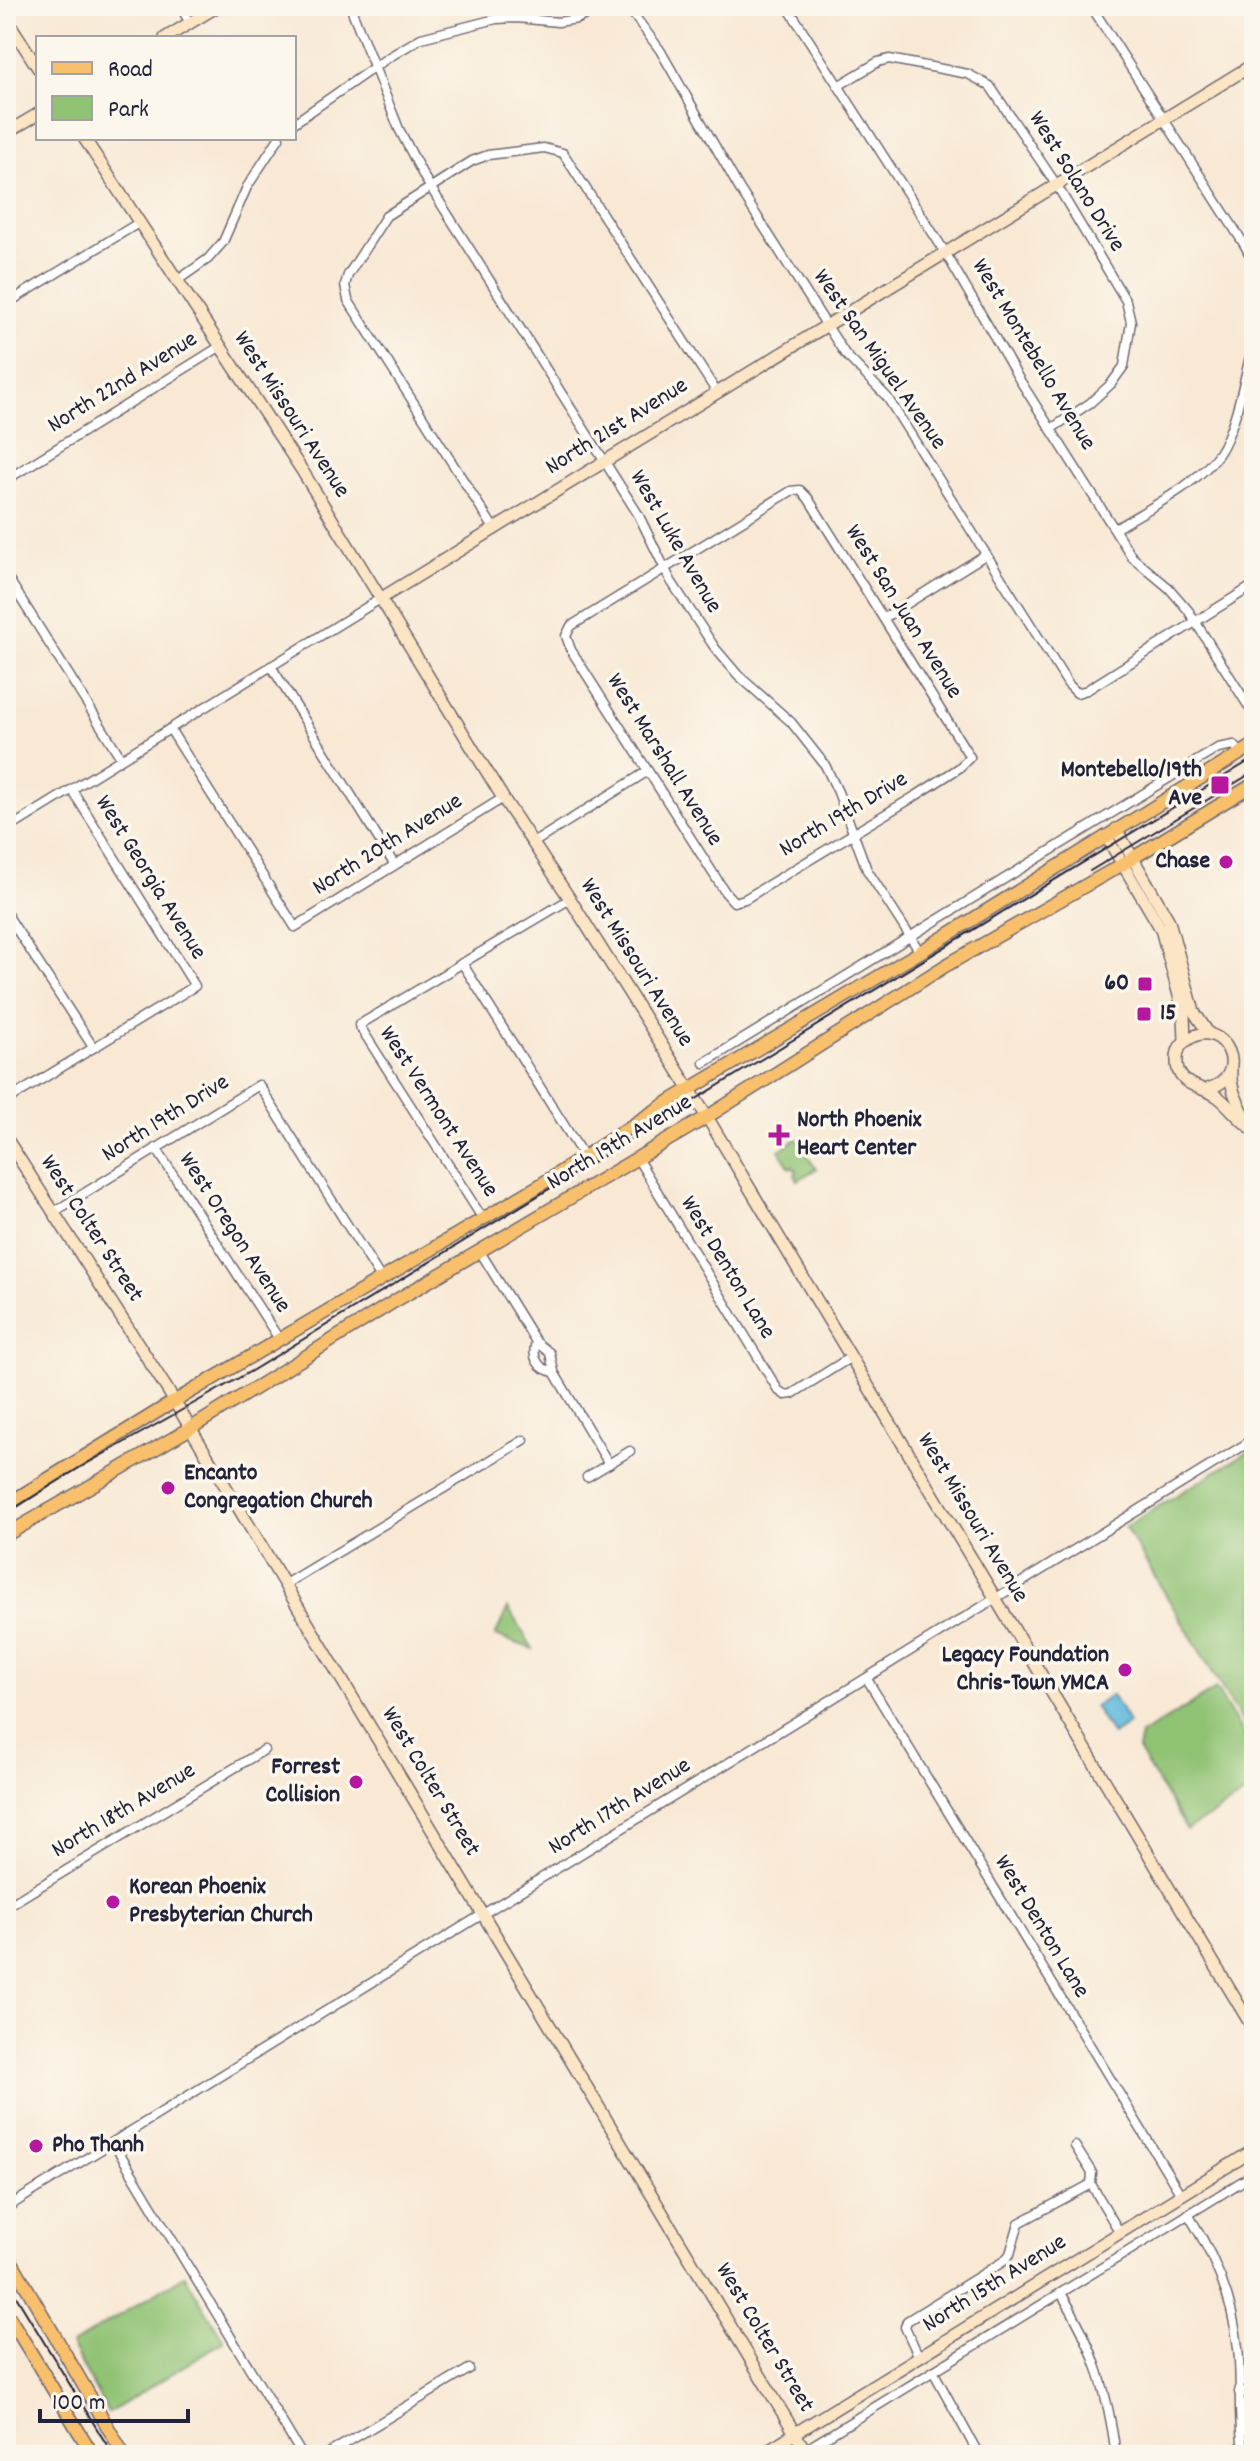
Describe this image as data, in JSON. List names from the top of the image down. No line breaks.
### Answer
{"streets":{"main road":["North 19th Avenue"],"street":["West Solano Drive","West Montebello Avenue","West San Miguel Avenue","North 22nd Avenue","West Missouri Avenue","North 21st Avenue","West Luke Avenue","West San Juan Avenue","West Marshall Avenue","North 19th Drive","North 20th Avenue","West Georgia Avenue","West Vermont Avenue","West Colter Street","West Oregon Avenue","West Denton Lane","North 17th Avenue","North 18th Avenue","North 15th Avenue"]},"crossings":[["West Solano Drive","West Montebello Avenue"],["West Solano Drive","North 21st Avenue"],["West Montebello Avenue","West San Miguel Avenue"],["West Montebello Avenue","North 21st Avenue"],["West San Miguel Avenue","North 21st Avenue"],["North 22nd Avenue","West Missouri Avenue"],["West Missouri Avenue","North 21st Avenue"],["West Missouri Avenue","North 20th Avenue"],["West Missouri Avenue","North 19th Avenue"],["West Missouri Avenue","West Denton Lane"],["West Missouri Avenue","North 17th Avenue"],["North 21st Avenue","West Luke Avenue"],["North 21st Avenue","North 20th Avenue"],["North 21st Avenue","West Georgia Avenue"],["West Luke Avenue","West San Juan Avenue"],["West Luke Avenue","West Marshall Avenue"],["West Luke Avenue","North 19th Drive"],["West Luke Avenue","North 19th Avenue"],["West San Juan Avenue","West Marshall Avenue"],["West San Juan Avenue","North 19th Drive"],["West Marshall Avenue","North 19th Drive"],["North 19th Drive","North 19th Avenue"],["North 19th Drive","West Colter Street"],["North 19th Drive","West Oregon Avenue"],["West Vermont Avenue","North 19th Avenue"],["North 19th Avenue","West Colter Street"],["North 19th Avenue","West Oregon Avenue"],["North 19th Avenue","West Denton Lane"],["West Colter Street","North 17th Avenue"],["West Colter Street","North 15th Avenue"],["West Denton Lane","North 17th Avenue"],["West Denton Lane","North 15th Avenue"]],"places":{"transit":["Montebello/19th Ave","60","15"],"other":["Chase","Encanto Congregation Church","Legacy Foundation Chris-Town YMCA","Forrest Collision","Korean Phoenix Presbyterian Church","Pho Thanh"],"health":["North Phoenix Heart Center"]},"legend":["Road","Park"],"scale_bar":"100 m"}
